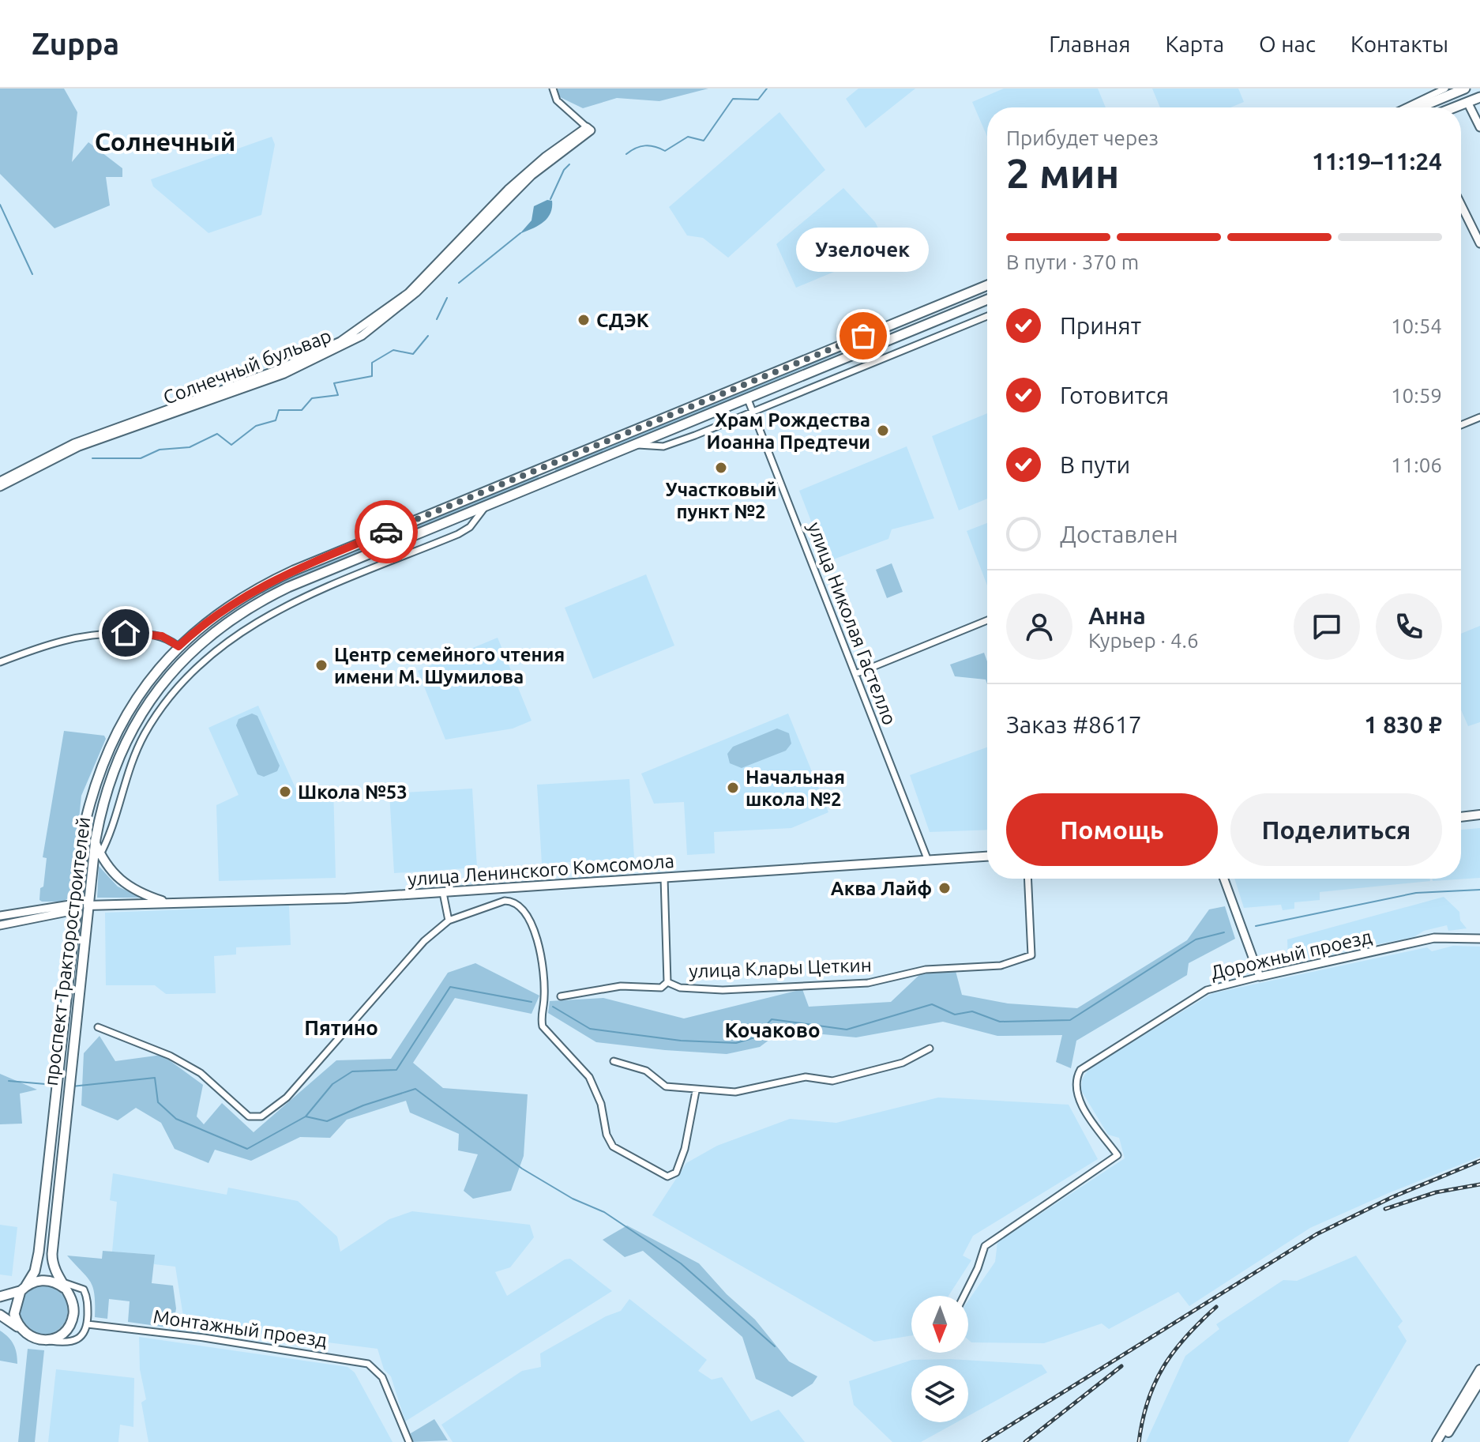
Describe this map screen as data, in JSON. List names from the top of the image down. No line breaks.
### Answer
{"streets":{"main road":["улица Ленинского Комсомола","проспект Тракторостроителей"],"street":["Солнечный бульвар","улица Николая Гастелло","Дорожный проезд","улица Клары Цеткин","Монтажный проезд"]},"crossings":[["улица Николая Гастелло","улица Ленинского Комсомола"],["улица Николая Гастелло","проспект Тракторостроителей"],["улица Ленинского Комсомола","проспект Тракторостроителей"]],"districts":["Солнечный","Пятино","Кочаково"],"places":["СДЭК","Узелочек","Храм Рождества Иоанна Предтечи","Участковый пункт №2","Центр семейного чтения имени М. Шумилова","Начальная школа №2","Школа №53","Аква Лайф"],"north":"bottom","page":{"header":"Zuppa","nav":["Главная","Карта","О нас","Контакты"],"heading":["2 мин","Прибудет через","11:19–11:24"],"panel":["Анна","Курьер · 4.6","Заказ #8617","1 830 ₽"],"bar":"В пути · 370 m","bubble":"Узелочек","list":[["Принят","10:54"],["Готовится","10:59"],["В пути","11:06"],"Доставлен"],"buttons":["Помощь","Поделиться"]}}
